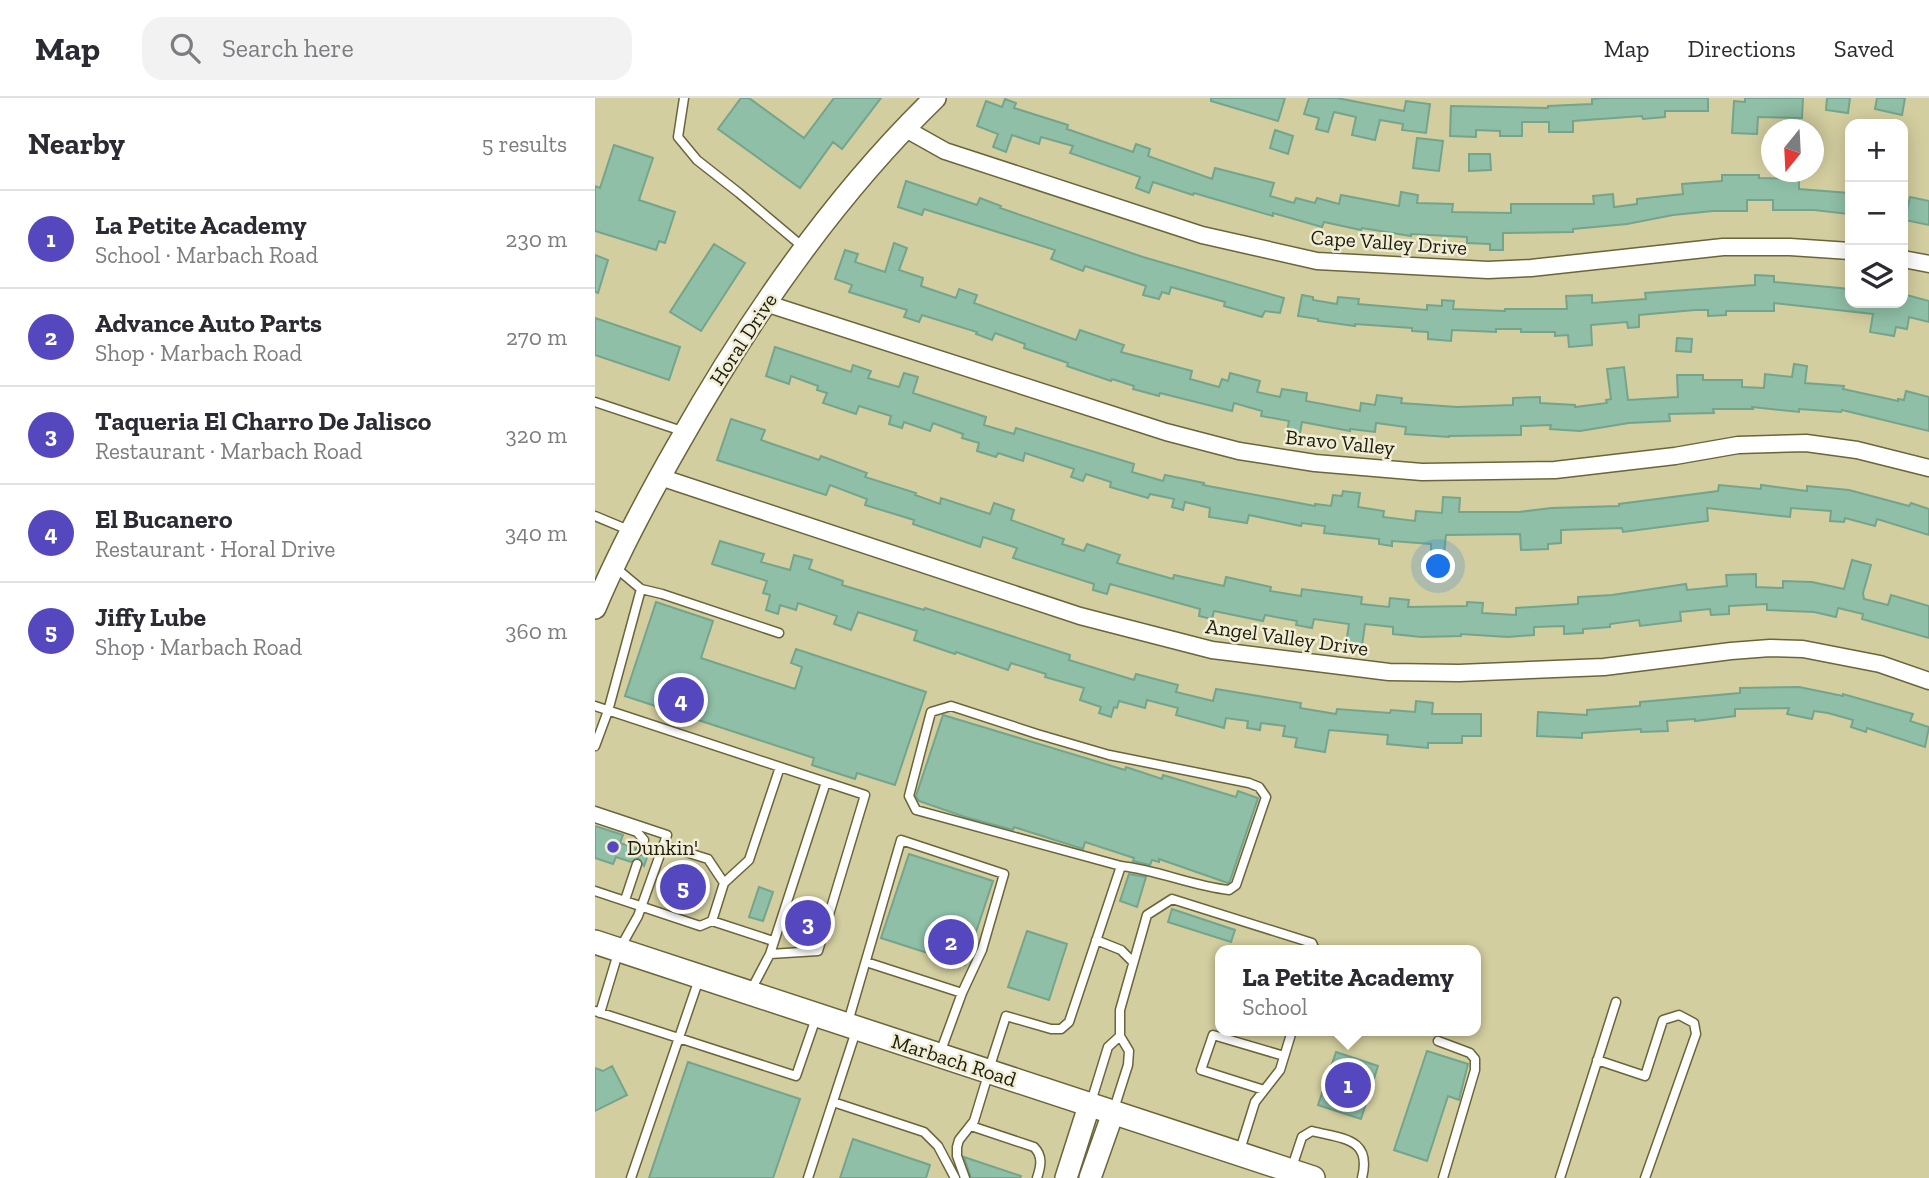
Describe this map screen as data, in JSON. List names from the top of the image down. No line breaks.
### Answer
{"streets":{"main road":["Marbach Road"],"street":["Cape Valley Drive","Horal Drive","Bravo Valley","Angel Valley Drive"]},"crossings":[["Cape Valley Drive","Horal Drive"],["Horal Drive","Bravo Valley"],["Horal Drive","Angel Valley Drive"]],"places":["Dunkin'"],"north":"bottom","page":{"header":"Map","search":"Search here","nav":["Map","Directions","Saved"],"heading":["Nearby","5 results"],"map_buttons":["+","−"],"list":[{"mark":"1","name":"La Petite Academy","note":"School · Marbach Road","value":"230 m"},{"mark":"2","name":"Advance Auto Parts","note":"Shop · Marbach Road","value":"270 m"},{"mark":"3","name":"Taqueria El Charro De Jalisco","note":"Restaurant · Marbach Road","value":"320 m"},{"mark":"4","name":"El Bucanero","note":"Restaurant · Horal Drive","value":"340 m"},{"mark":"5","name":"Jiffy Lube","note":"Shop · Marbach Road","value":"360 m"}],"pins":["4","5","3","2","1"],"popup":["La Petite Academy","School"]}}
